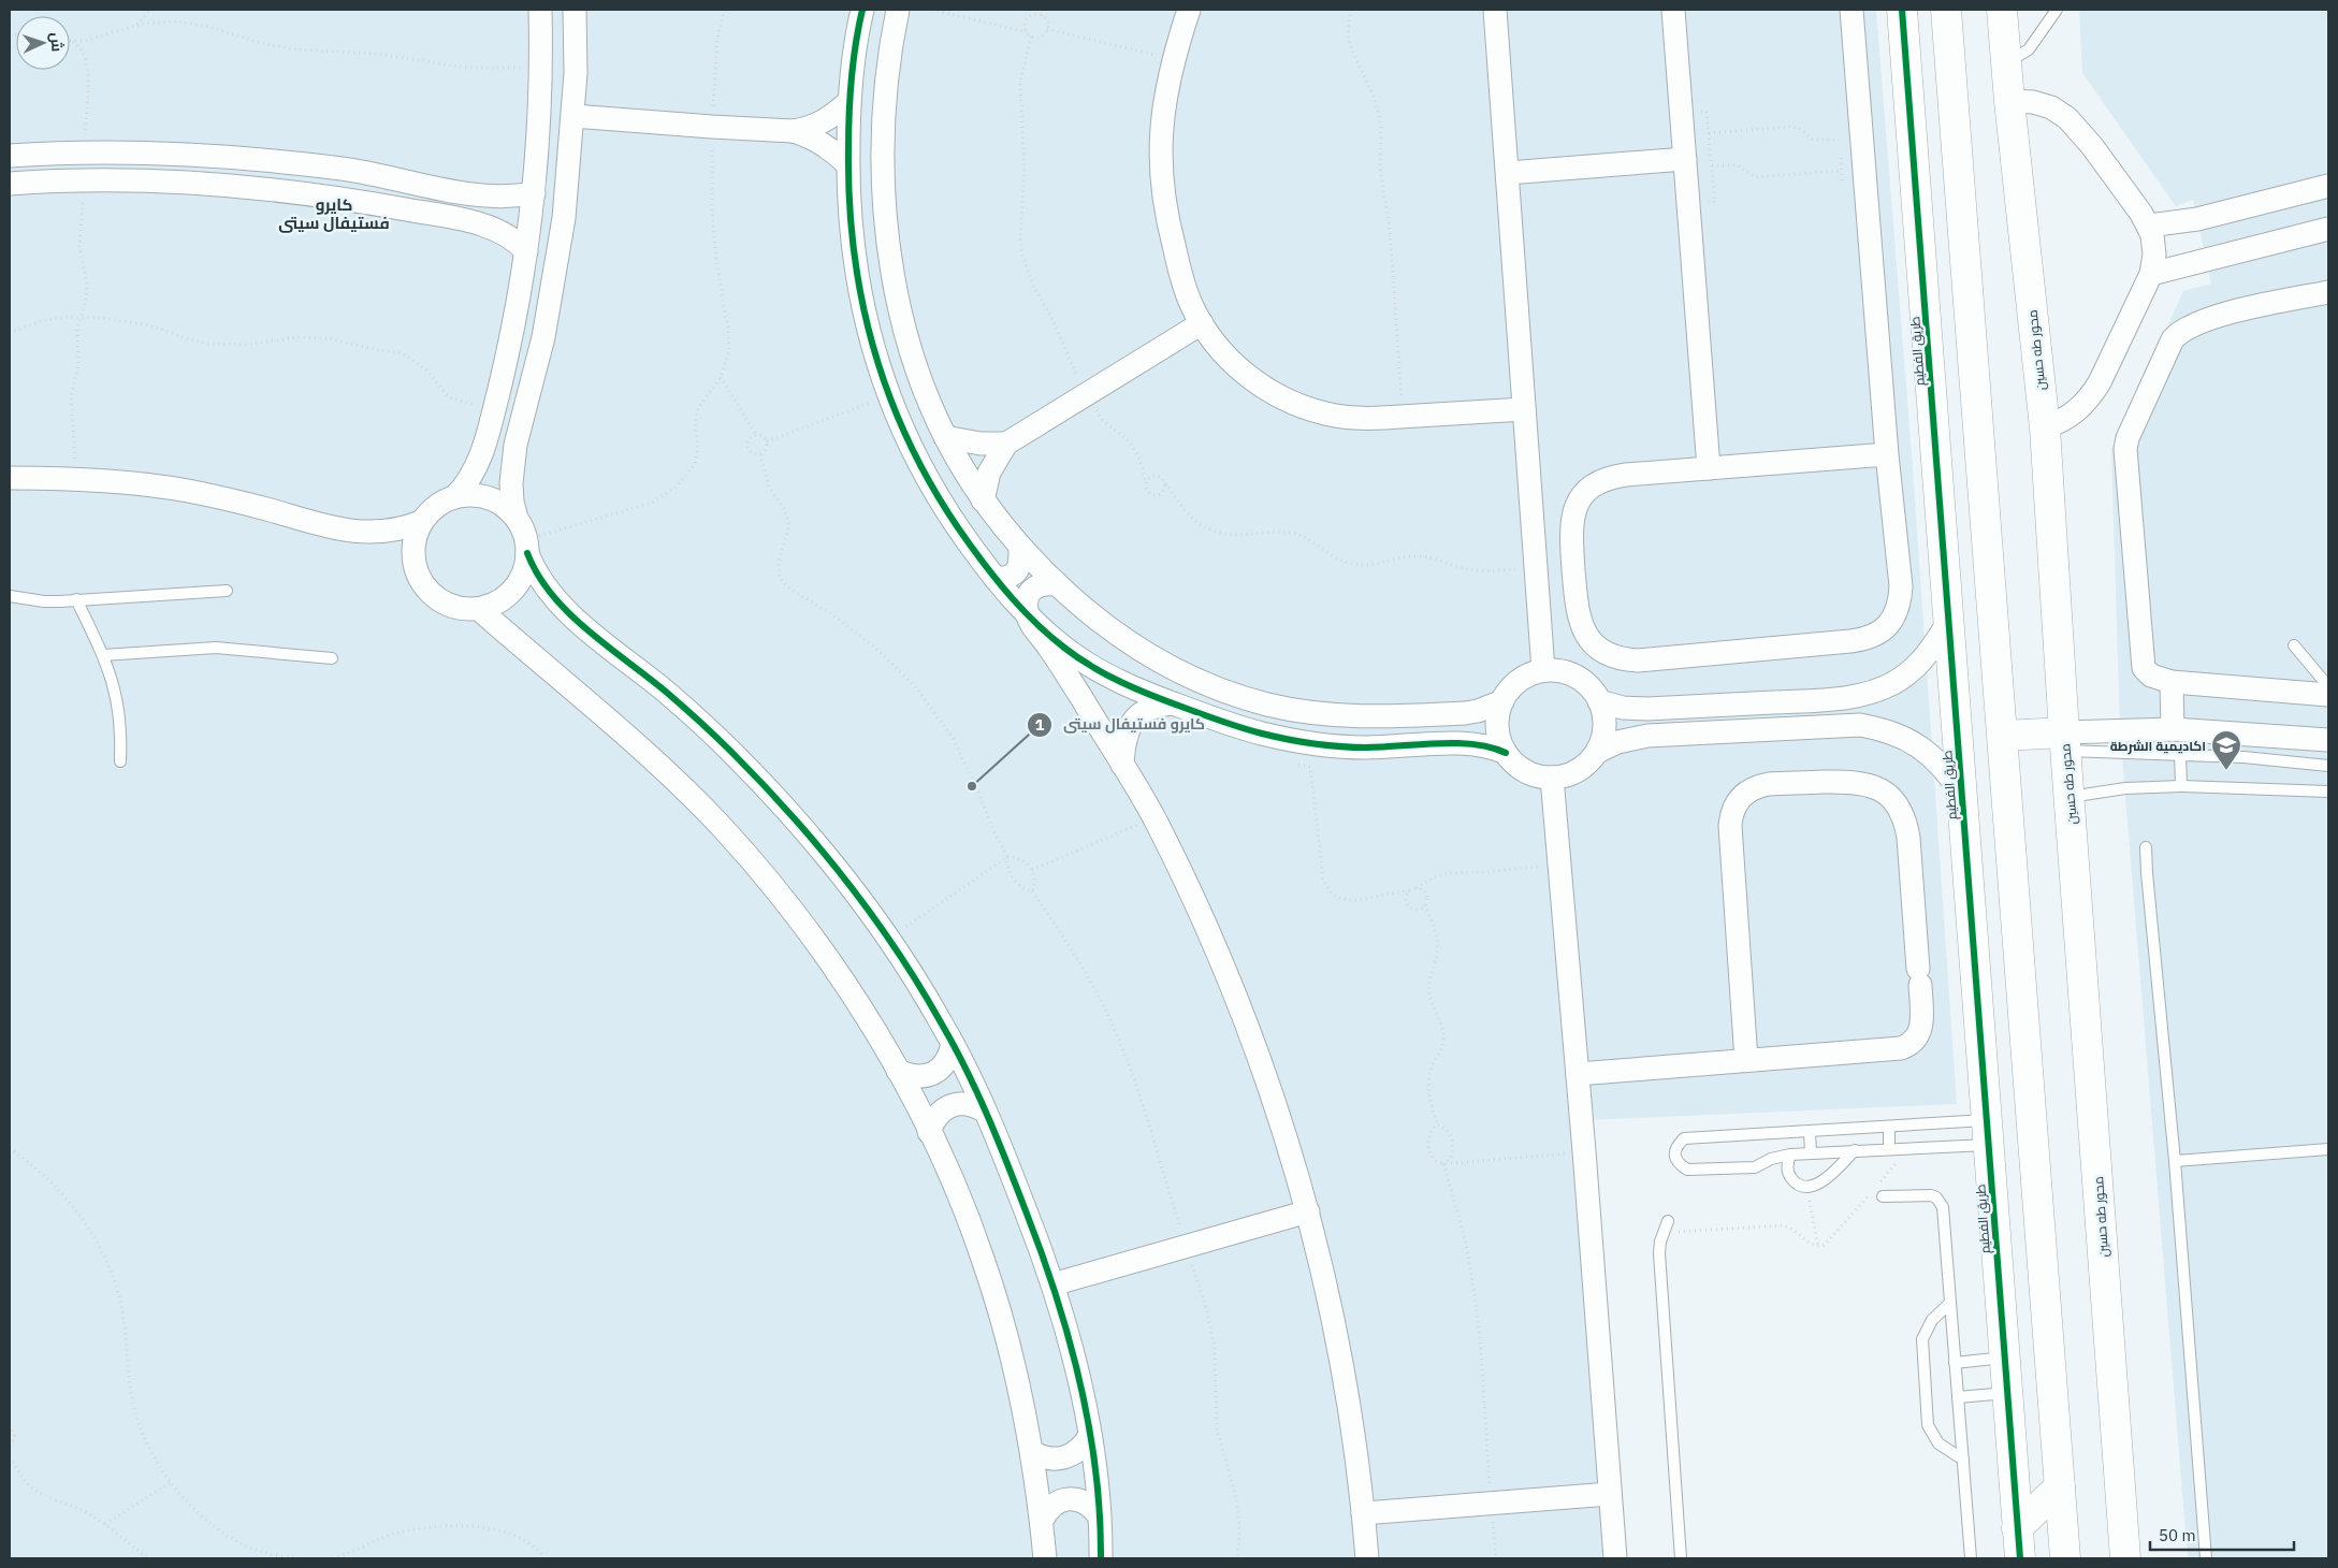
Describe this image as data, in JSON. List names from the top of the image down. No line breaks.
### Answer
{"streets":{"main road":["محور طه حسين","طريق الفطيم"]},"districts":["كايرو فستيفال سيتى"],"places":{"school or university":["اكاديمية الشرطة"],"other":["كايرو فستيفال سيتى"]},"scale_bar":"50 m","north":"right"}
